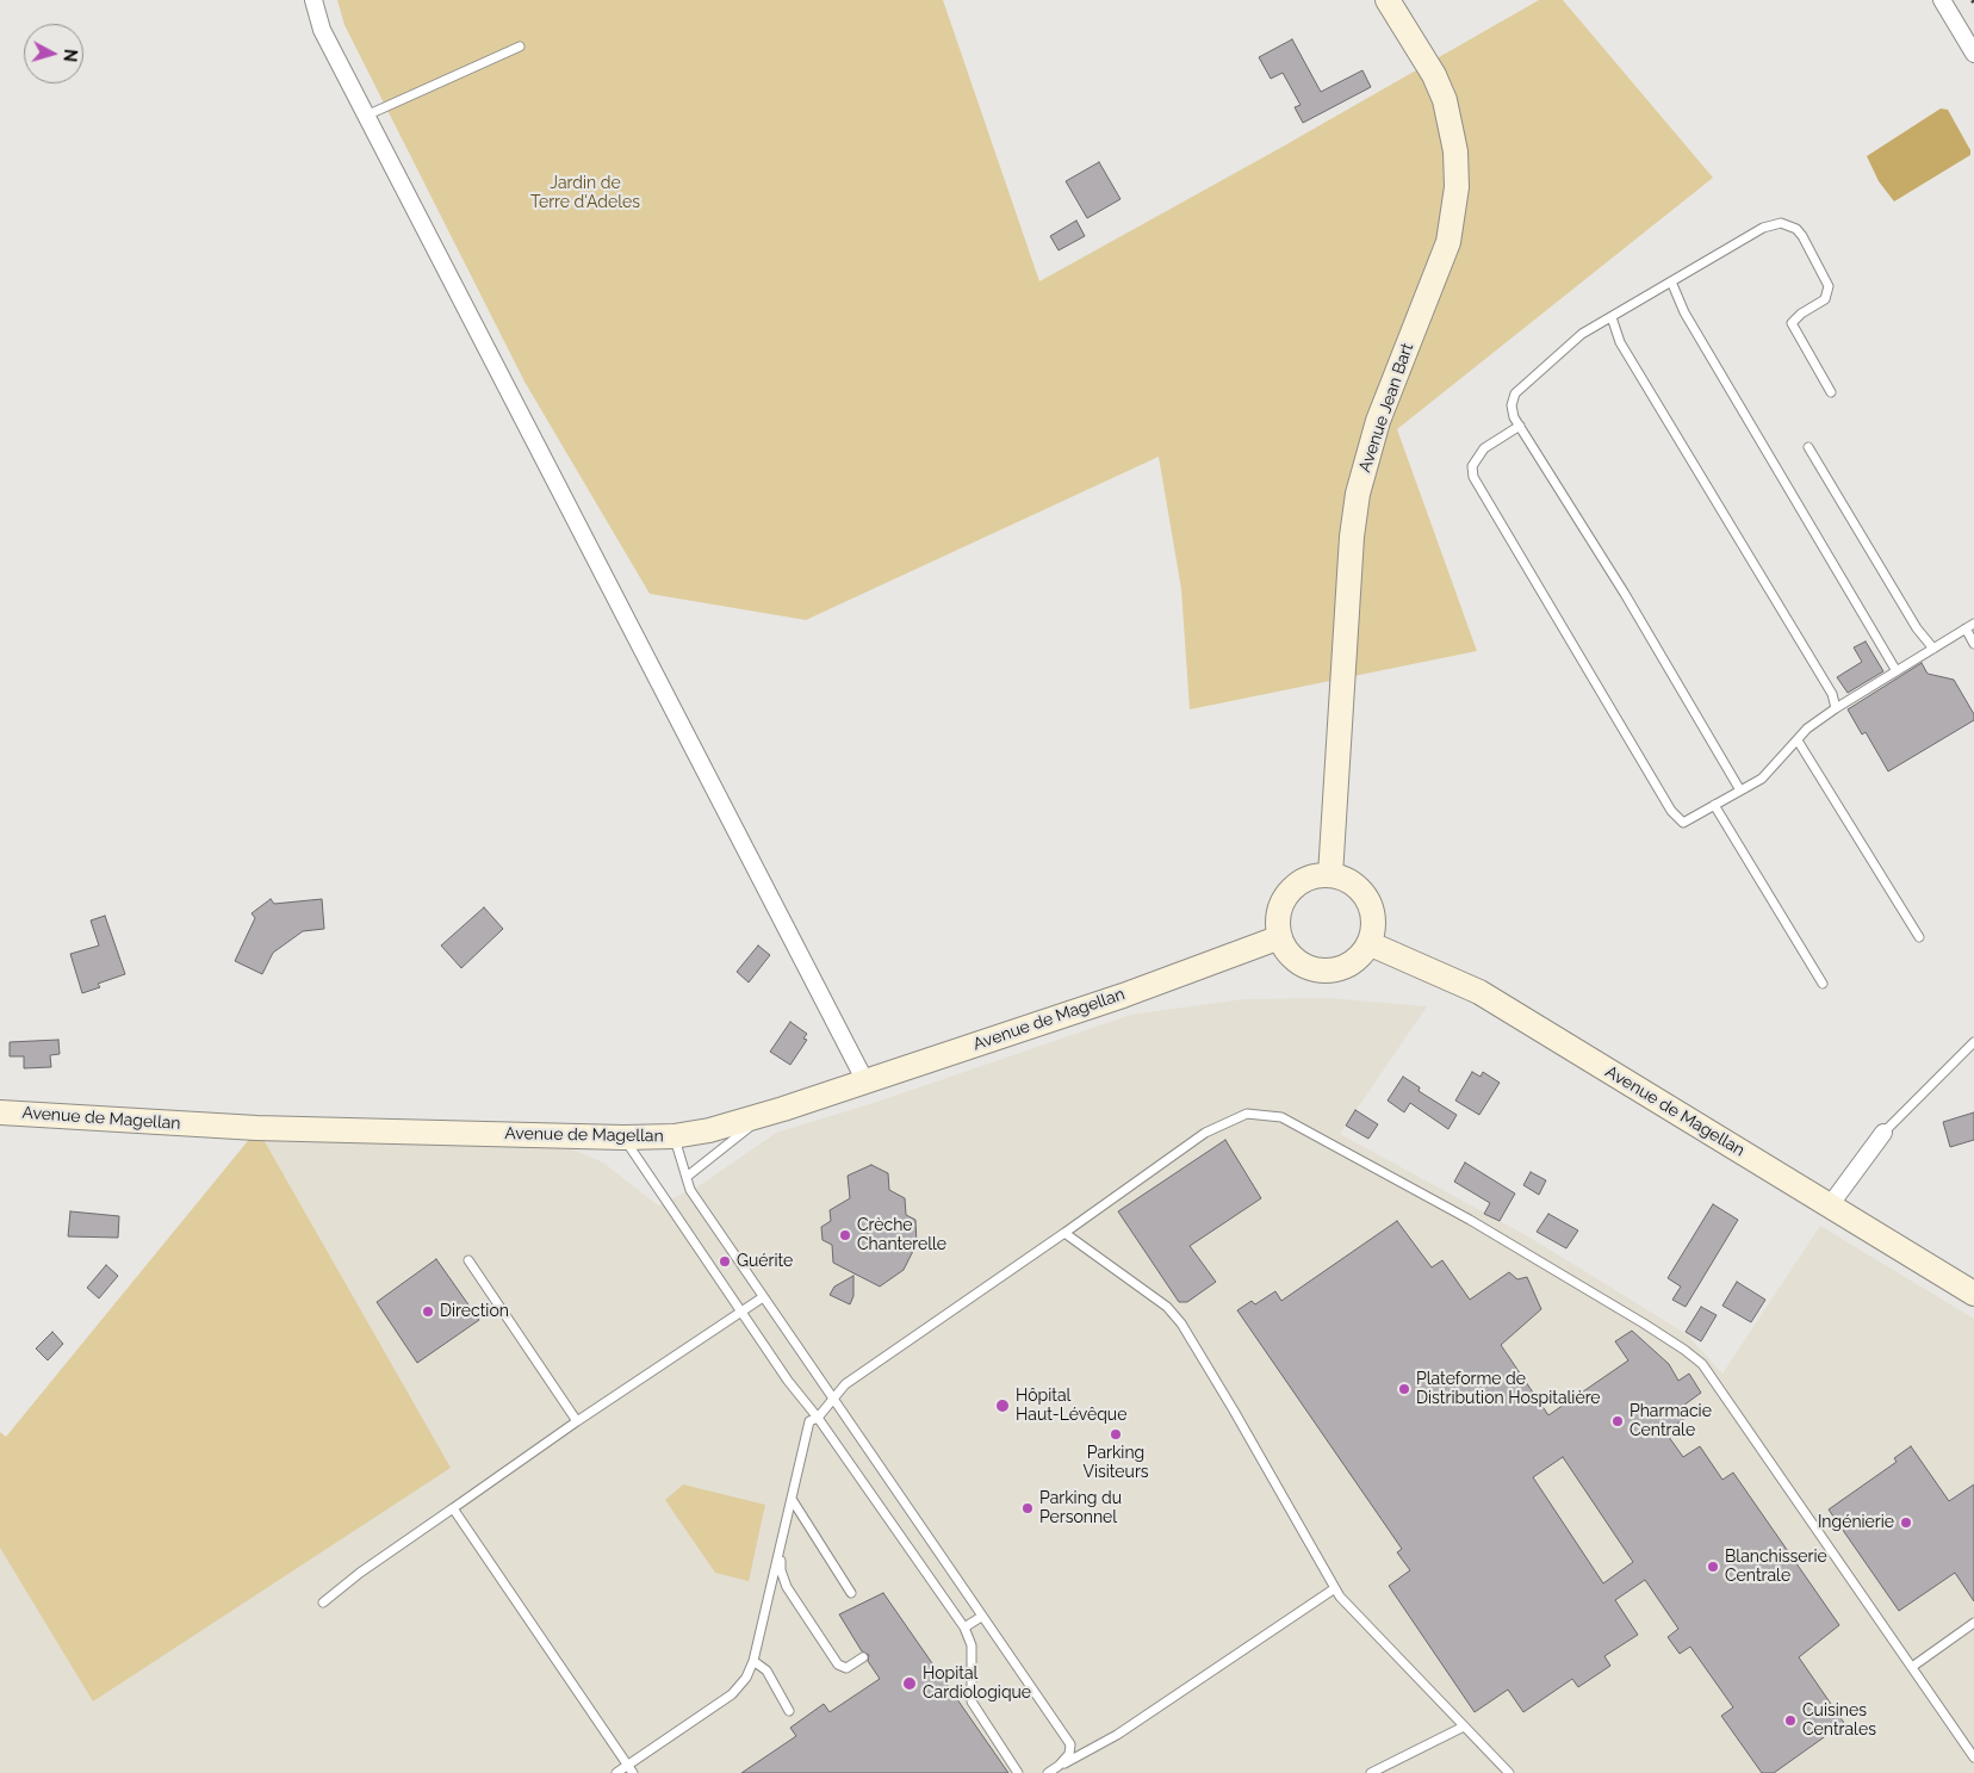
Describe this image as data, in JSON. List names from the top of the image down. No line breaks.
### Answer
{"streets":{"street":["Avenue Jean Bart","Avenue de Magellan"]},"crossings":[["Avenue Jean Bart","Avenue de Magellan"]],"parks":["Jardin de Terre d'Adeles"],"places":["Crèche Chanterelle","Guérite","Direction","Plateforme de Distribution Hospitalière","Hôpital Haut-Lévêque","Pharmacie Centrale","Parking Visiteurs","Parking du Personnel","Ingénierie","Blanchisserie Centrale","Hopital Cardiologique","Cuisines Centrales"],"north":"right"}
